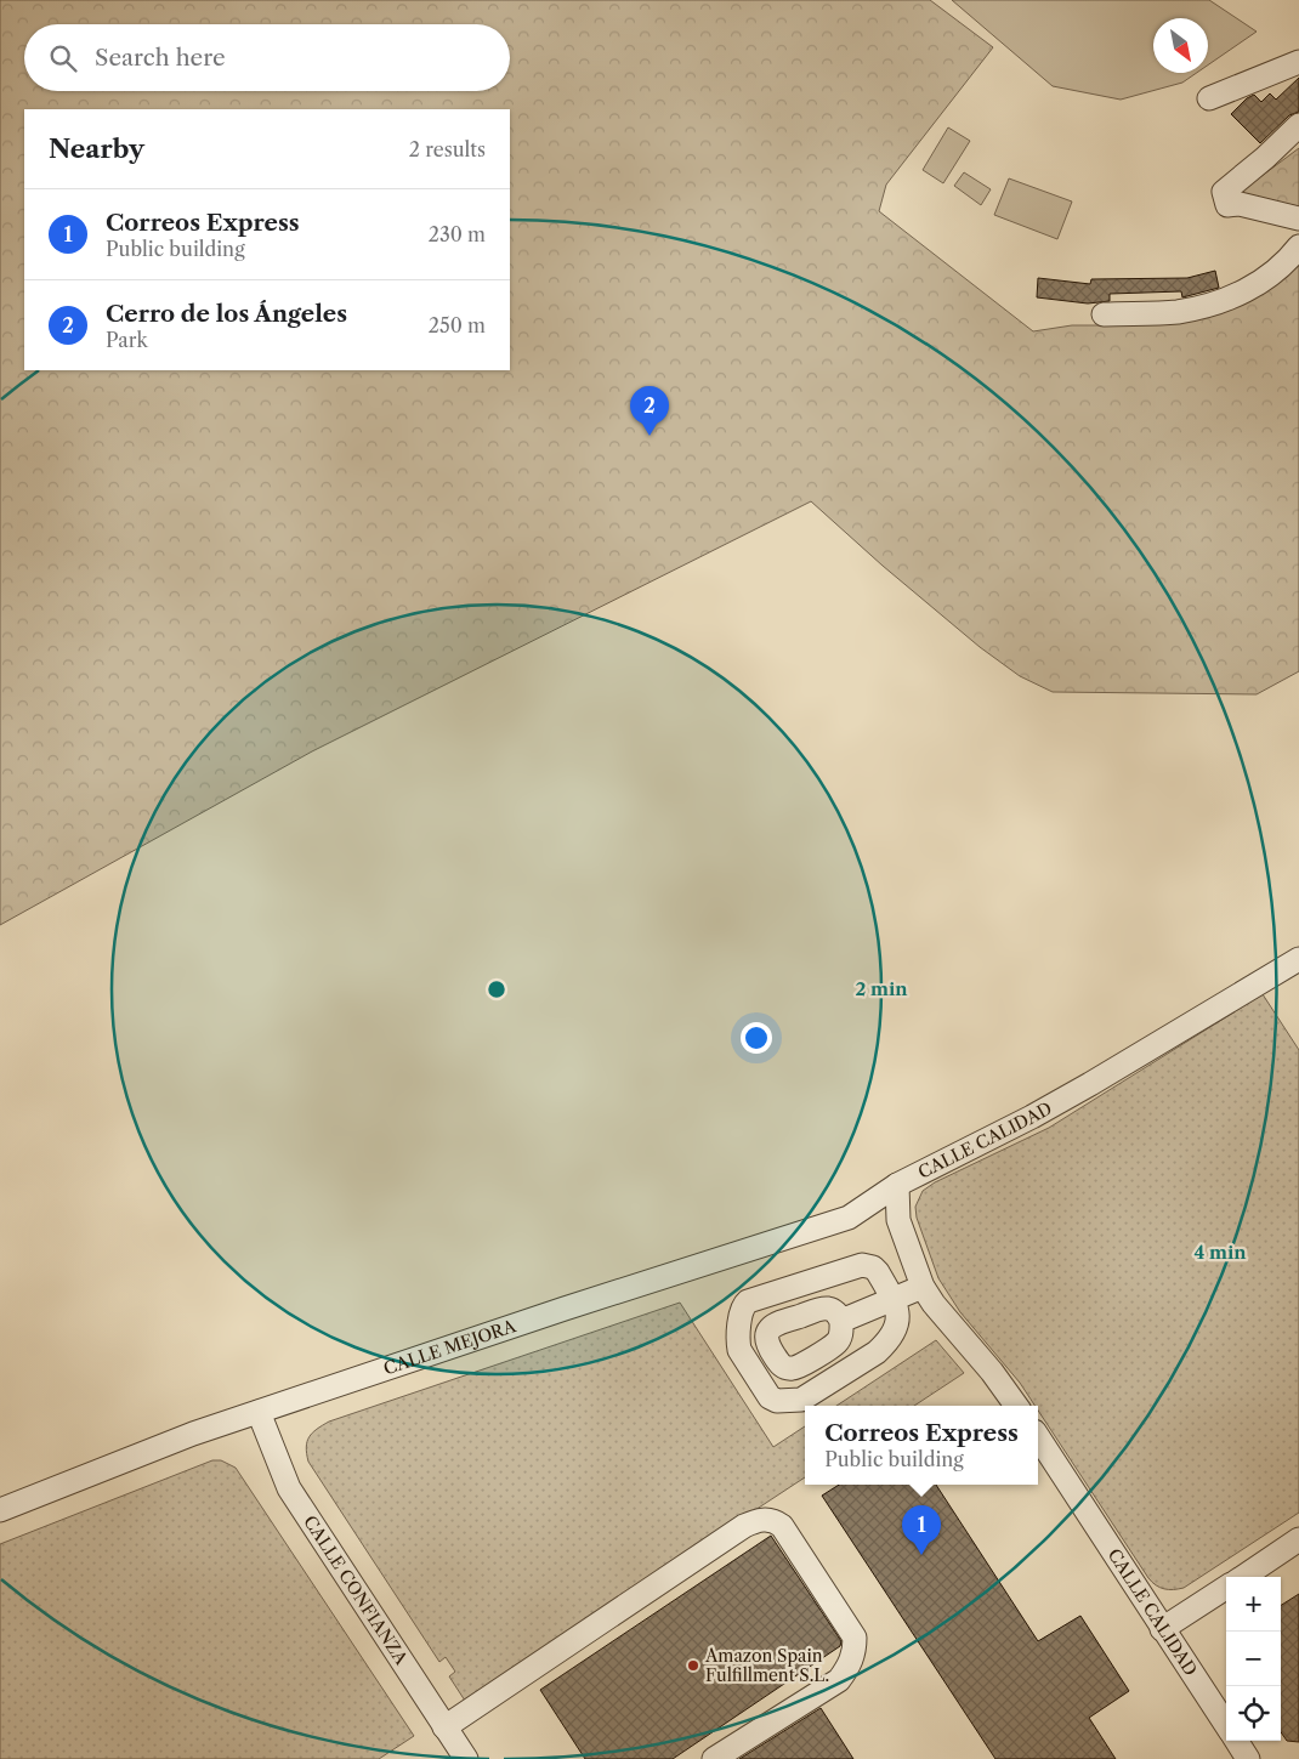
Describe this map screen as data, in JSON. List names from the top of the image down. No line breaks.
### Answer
{"streets":{"street":["CALLE CALIDAD","CALLE MEJORA","CALLE CONFIANZA"]},"crossings":[["CALLE CALIDAD","CALLE MEJORA"],["CALLE MEJORA","CALLE CONFIANZA"]],"places":["Amazon Spain Fulfillment S.L."],"north":"bottom right","page":{"search":"Search here","heading":["Nearby","2 results"],"list":[{"mark":"1","name":"Correos Express","note":"Public building","value":"230 m"},{"mark":"2","name":"Cerro de los Ángeles","note":"Park","value":"250 m"}],"pins":["2","1"],"popup":["Correos Express","Public building"],"map_buttons":["+","−"]},"rings":["2 min","4 min"]}
